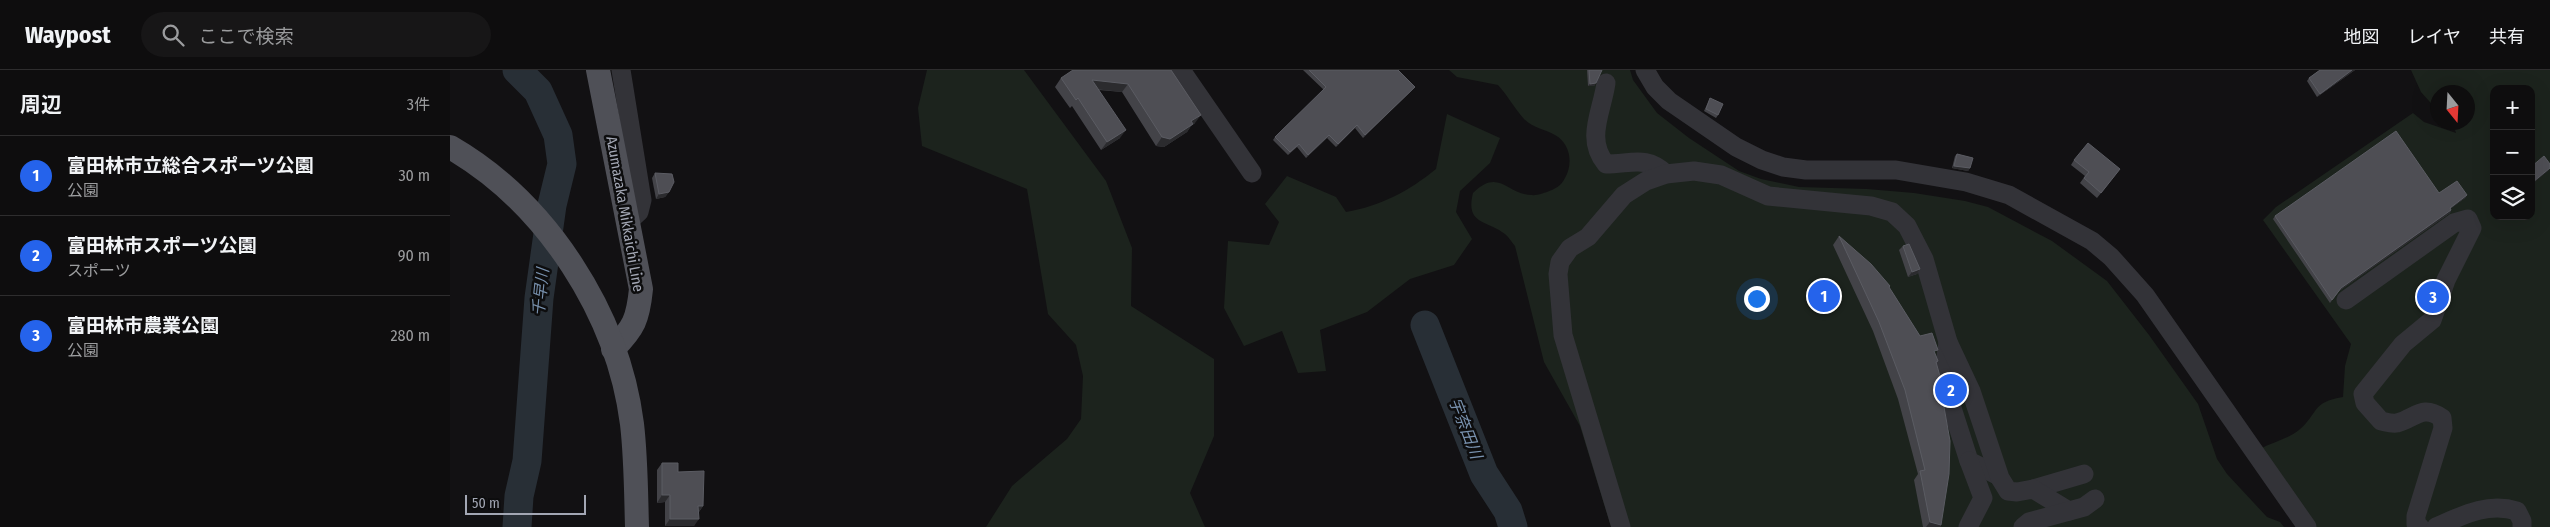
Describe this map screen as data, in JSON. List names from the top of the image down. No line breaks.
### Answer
{"streets":{"main road":["Azumazaka Mikkaichi Line"]},"water":["千早川","宇奈田川"],"scale_bar":"50 m","north":"bottom","page":{"header":"Waypost","search":"ここで検索","nav":["地図","レイヤ","共有"],"heading":["周辺","3件"],"map_buttons":["+","−"],"list":[{"mark":"1","name":"富田林市立総合スポーツ公園","note":"公園","value":"30 m"},{"mark":"2","name":"富田林市スポーツ公園","note":"スポーツ","value":"90 m"},{"mark":"3","name":"富田林市農業公園","note":"公園","value":"280 m"}],"pins":["1","3","2"],"scale":"50 m"}}
